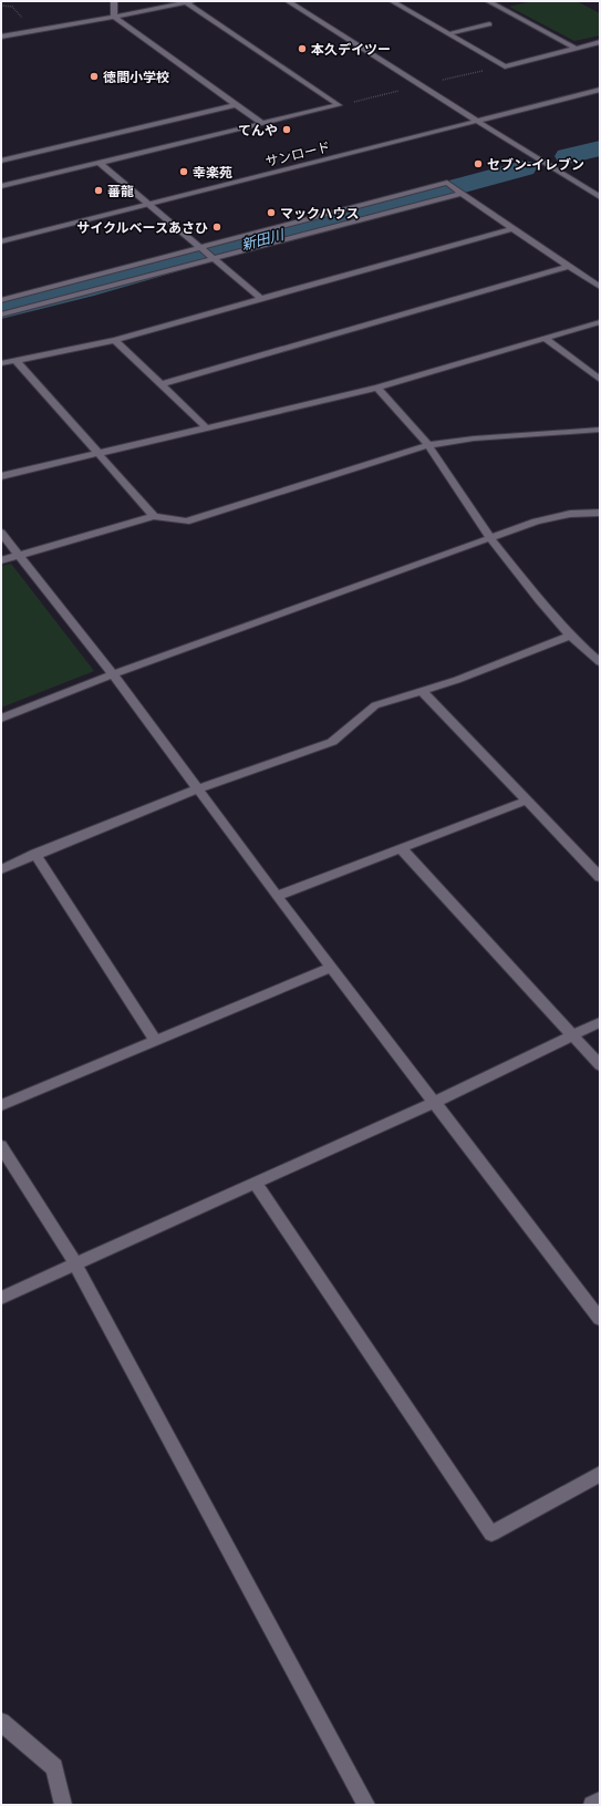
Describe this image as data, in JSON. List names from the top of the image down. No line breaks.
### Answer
{"streets":{"street":["サンロード"]},"water":["新田川"],"places":["本久デイツー","徳間小学校","てんや","セブン-イレブン","幸楽苑","蕃龍","マックハウス","サイクルベースあさひ"]}
